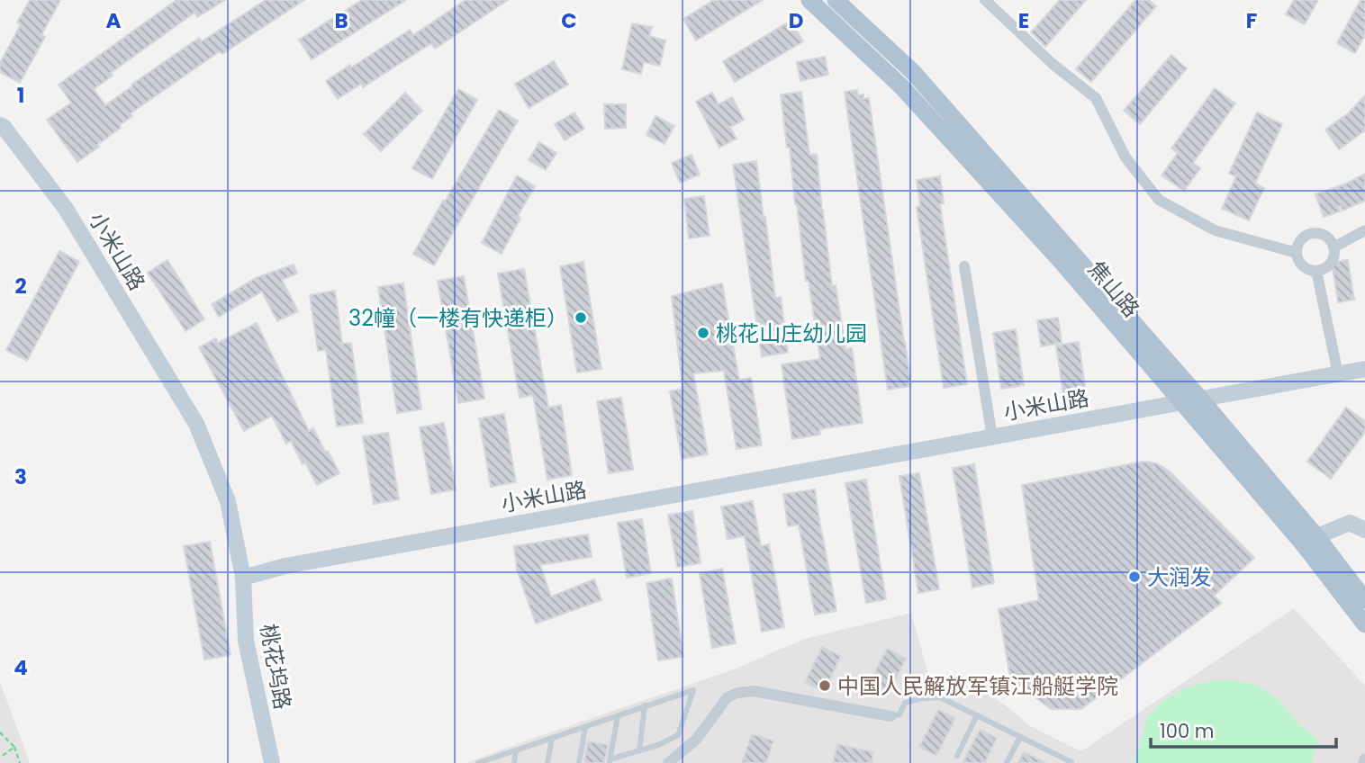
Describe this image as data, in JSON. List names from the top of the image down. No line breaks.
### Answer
{"streets":{"main road":["焦山路"],"street":["小米山路","桃花坞路"]},"crossings":[["小米山路","焦山路"],["小米山路","桃花坞路"]],"places":["32幢（一楼有快递柜）","桃花山庄幼儿园","大润发","中国人民解放军镇江船艇学院"],"scale_bar":"100 m","grid":{"columns":["A","B","C","D","E","F"],"rows":["1","2","3","4"]}}
